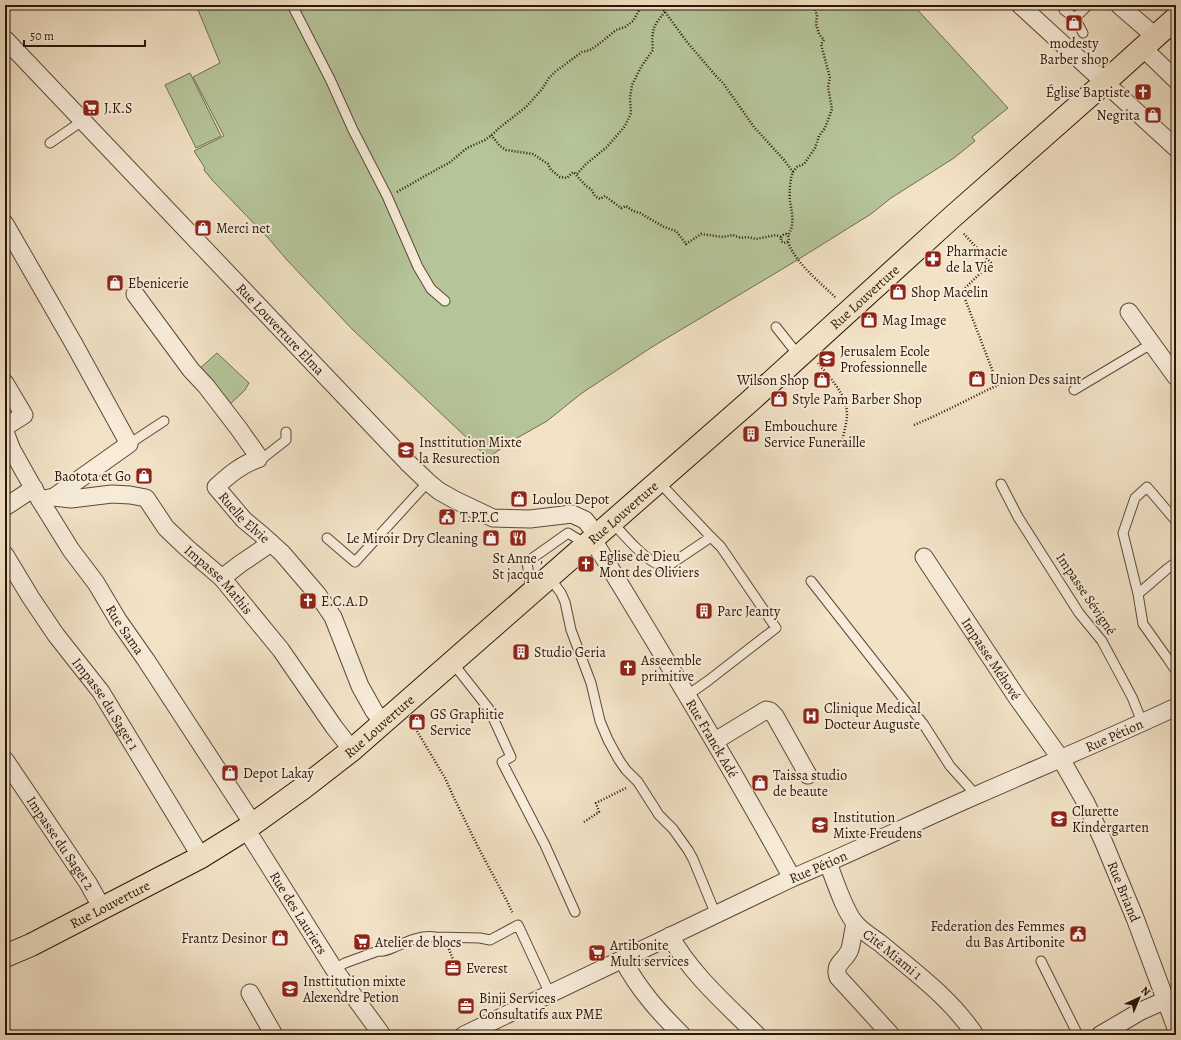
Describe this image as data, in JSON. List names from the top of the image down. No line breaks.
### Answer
{"streets":{"main road":["Rue Louverture"],"street":["Rue Louverture Elma","Ruelle Elvie","Impasse Mathis","Rue Sama","Impasse Méhové","Impasse du Saget 1","Rue Pétion","Rue Franck Adé","Impasse du Saget 2","Rue Briand","Rue des Lauriers","Cité Miami 1"],"lane":["Impasse Sévigné"]},"crossings":[["Rue Louverture","Rue Louverture Elma"],["Rue Louverture","Ruelle Elvie"],["Rue Louverture","Impasse Mathis"],["Rue Louverture","Rue Sama"],["Rue Louverture","Impasse du Saget 1"],["Rue Louverture","Rue Franck Adé"],["Rue Louverture","Impasse du Saget 2"],["Rue Louverture","Rue des Lauriers"],["Rue Louverture Elma","Rue Franck Adé"],["Impasse Mathis","Rue Sama"],["Impasse Sévigné","Rue Pétion"],["Rue Sama","Rue des Lauriers"],["Impasse Méhové","Rue Pétion"],["Impasse Méhové","Rue Briand"],["Rue Pétion","Rue Franck Adé"],["Rue Pétion","Rue Briand"],["Rue Pétion","Cité Miami 1"]],"places":{"shop":["modesty Barber shop","Negrita","Merci net","Ebenicerie","Shop Macelin","Mag Image","Union Des saint","Wilson Shop","Style Pam Barber Shop","Baotota et Go","Loulou Depot","Le Miroir Dry Cleaning","GS Graphitie Service","Depot Lakay","Taissa studio de beaute","Frantz Desinor"],"church":["Église Baptiste","Eglise de Dieu Mont des Oliviers","E.C.A.D","Asseemble primitive"],"supermarket":["J.K.S","Atelier de blocs","Artibonite Multi services"],"pharmacy":["Pharmacie de la Vie"],"school or university":["Jerusalem Ecole Professionnelle","Insttitution Mixte la Resurection","Clurette Kindergarten","Institution Mixte Freudens","Insttitution mixte Alexendre Petion"],"building":["Embouchure Service Funeraille","Parc Jeanty","Studio Geria"],"public building":["T.P.T.C","Federation des Femmes du Bas Artibonite"],"restaurant":["St Anne , St jacque"],"hospital":["Clinique Medical Docteur Auguste"],"office":["Everest","Binji Services Consultatifs aux PME"]},"scale_bar":"50 m","north":"top right"}
